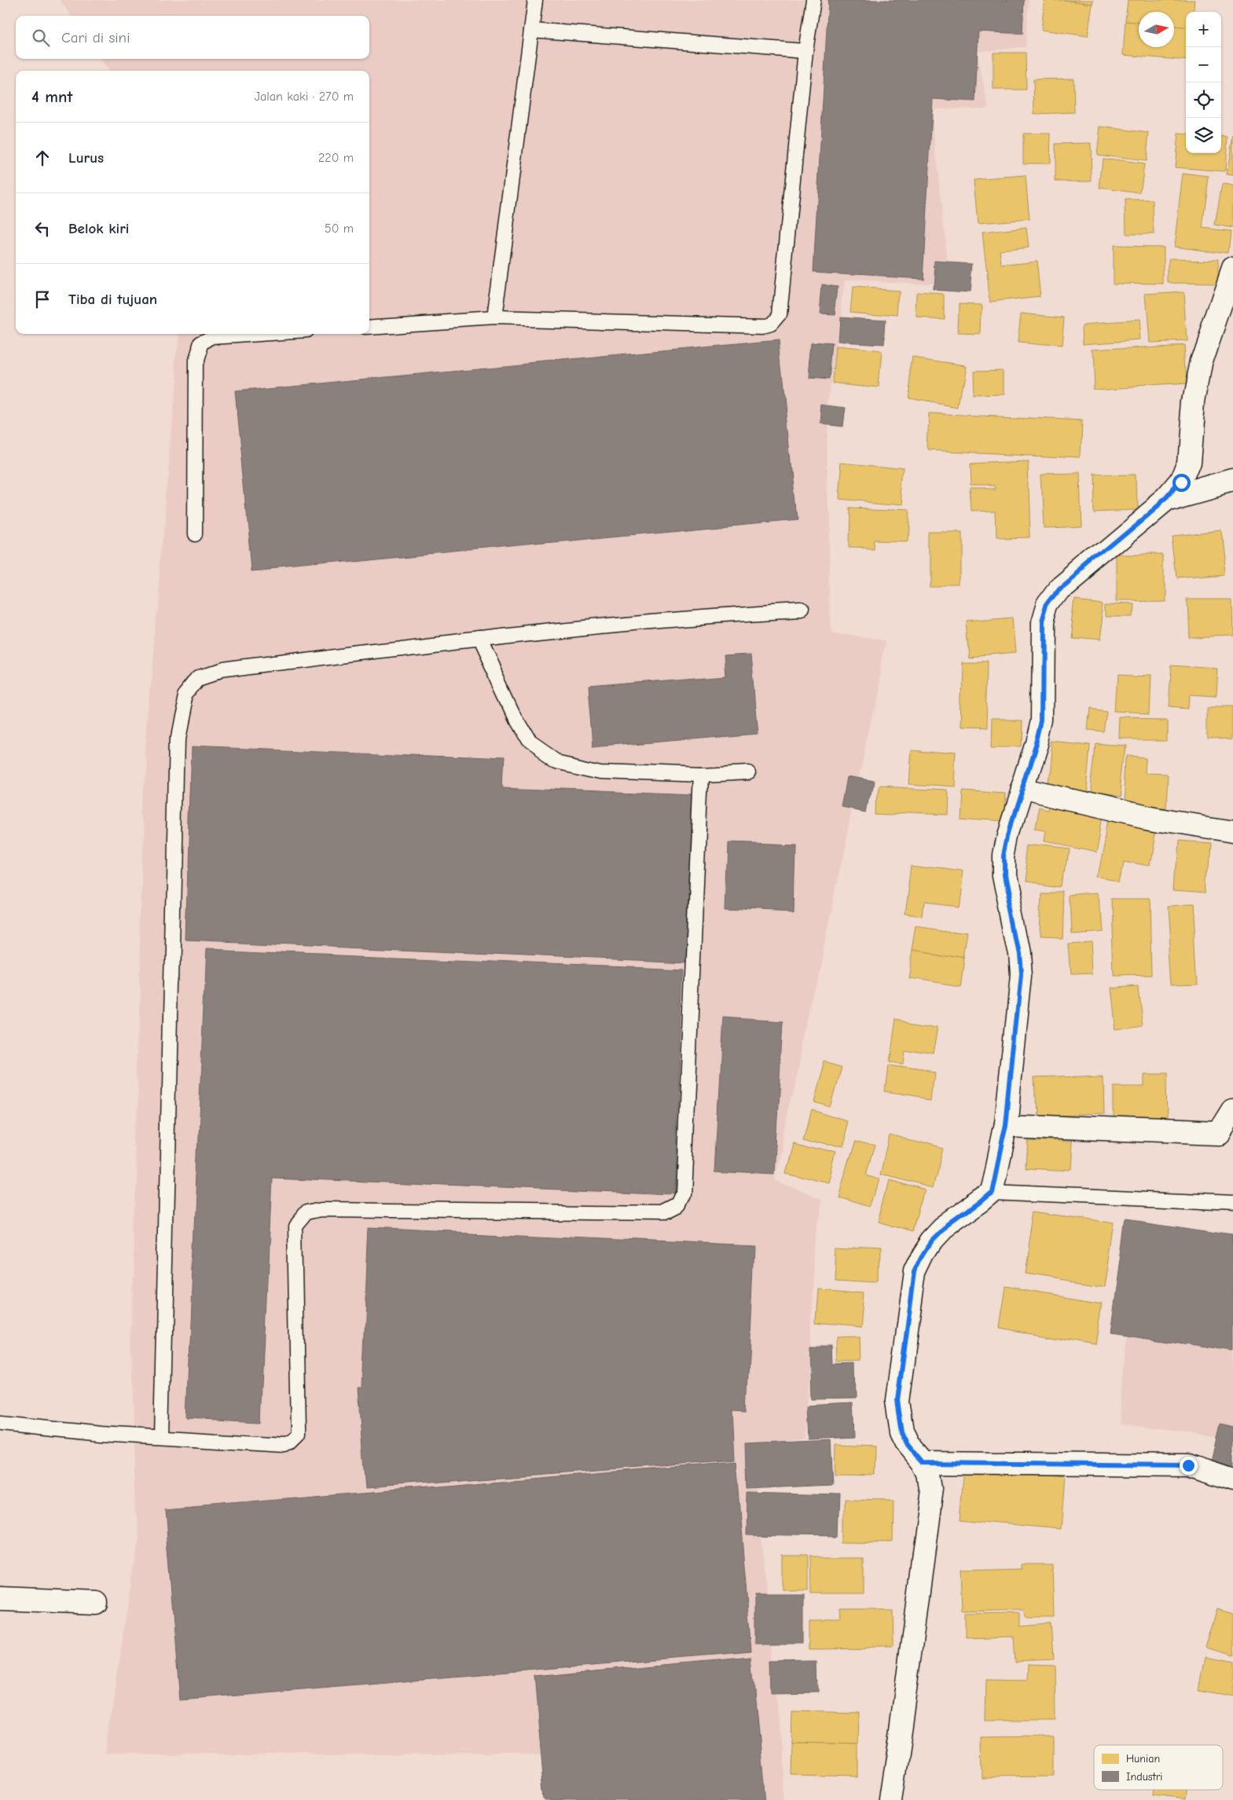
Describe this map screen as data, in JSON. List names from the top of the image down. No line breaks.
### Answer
{"legend":["Hunian","Industri"],"north":"right","page":{"map_buttons":["+","−"],"search":"Cari di sini","heading":["4 mnt","Jalan kaki · 270 m"],"list":[["Lurus","220 m"],["Belok kiri","50 m"],"Tiba di tujuan"]}}
